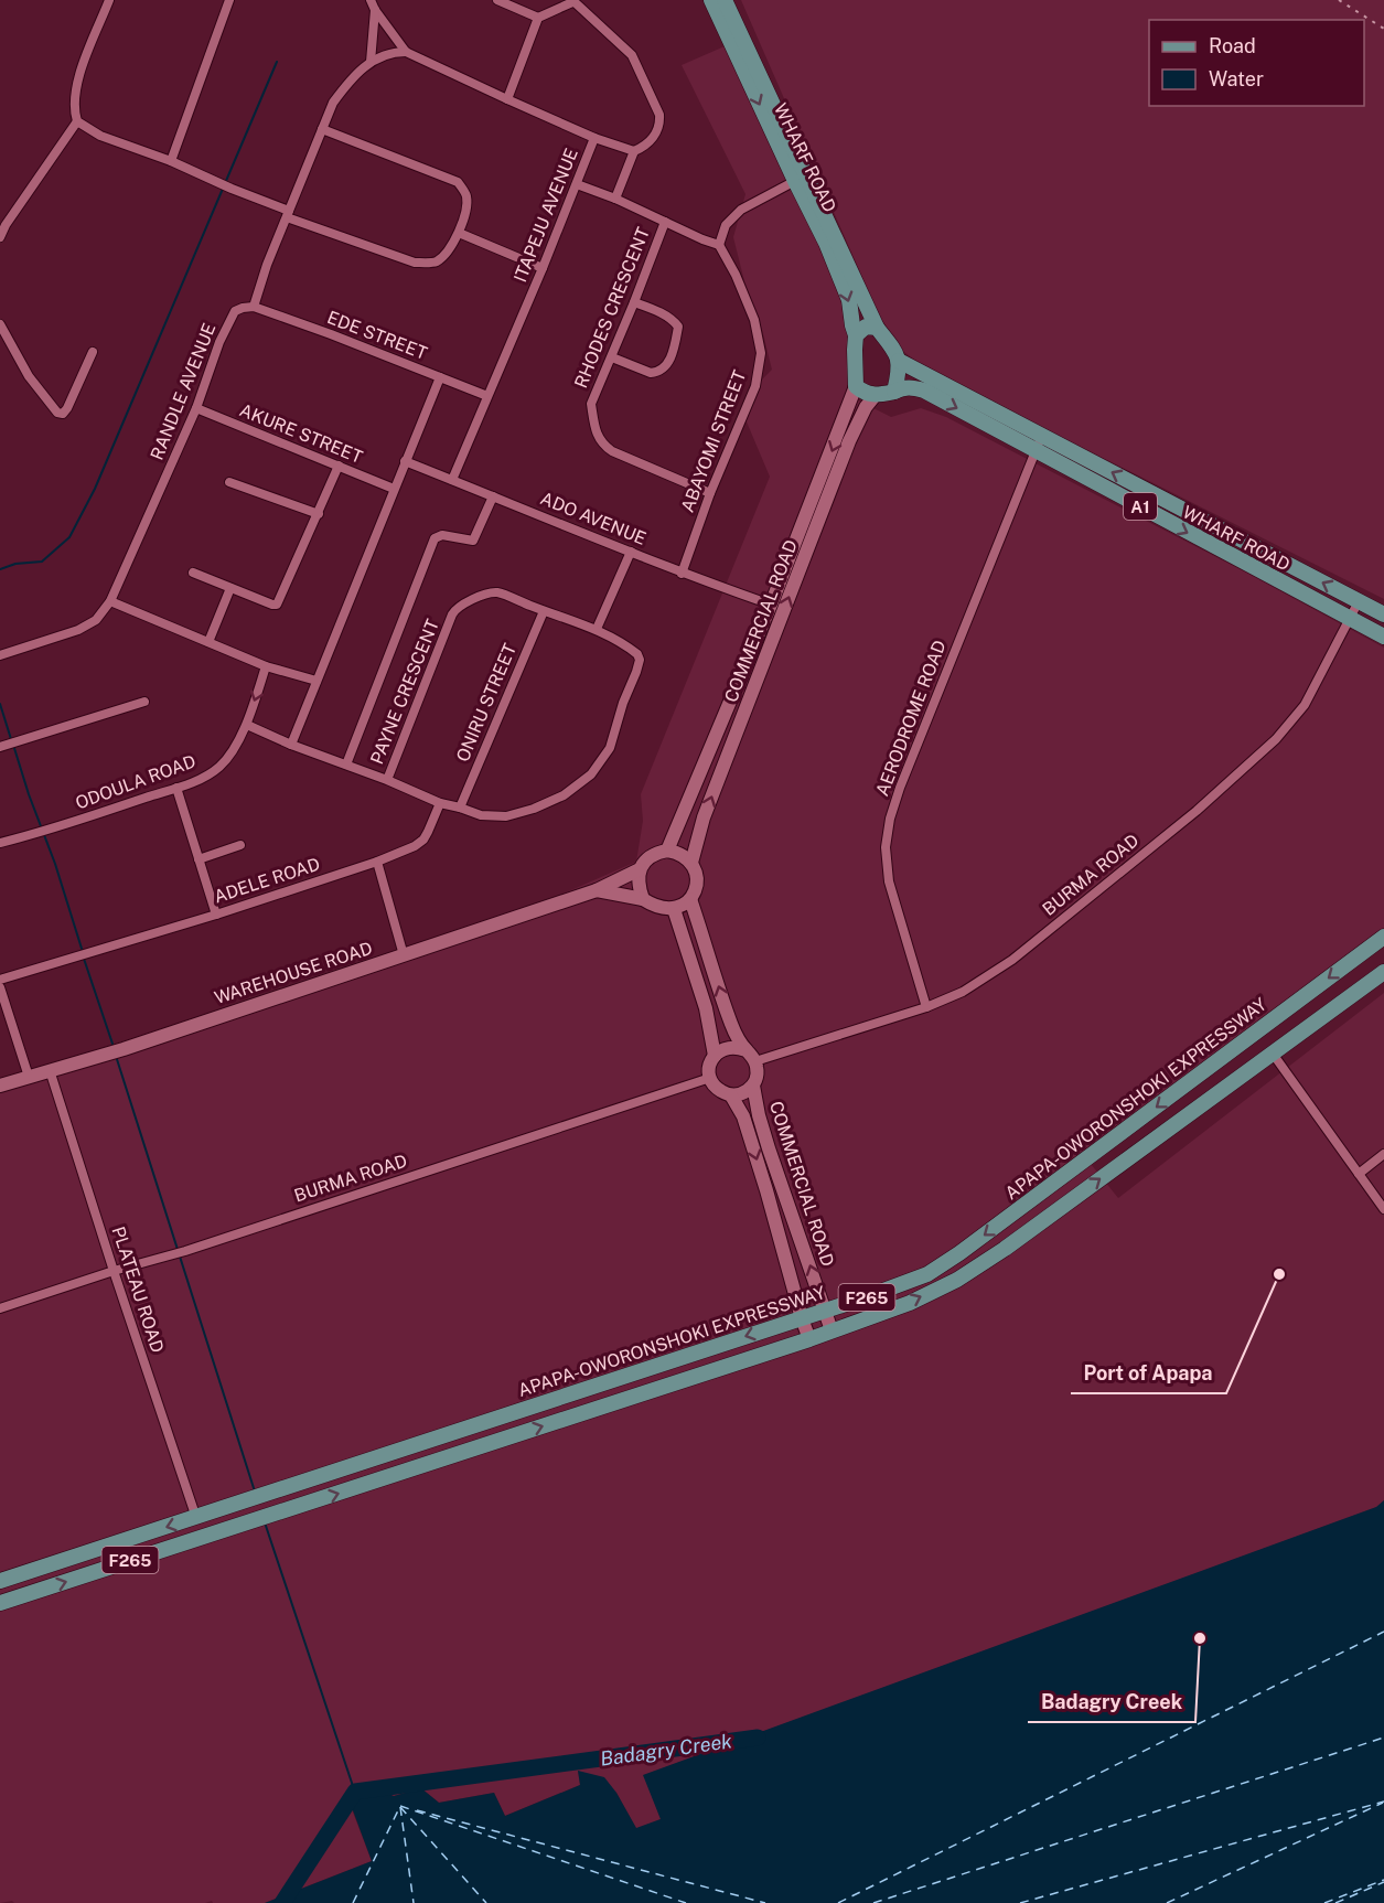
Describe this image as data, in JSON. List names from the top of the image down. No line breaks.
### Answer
{"streets":{"main road":["WHARF ROAD","A1","COMMERCIAL ROAD","WAREHOUSE ROAD","APAPA-OWORONSHOKI EXPRESSWAY","F265"],"street":["ITAPEJU AVENUE","RHODES CRESCENT","EDE STREET","RANDLE AVENUE","AKURE STREET","ABAYOMI STREET","ADO AVENUE","PAYNE CRESCENT","ONIRU STREET","AERODROME ROAD","ODOULA ROAD","BURMA ROAD","ADELE ROAD","PLATEAU ROAD"]},"crossings":[["WHARF ROAD","COMMERCIAL ROAD"],["WHARF ROAD","AERODROME ROAD"],["WHARF ROAD","BURMA ROAD"],["ITAPEJU AVENUE","EDE STREET"],["ITAPEJU AVENUE","ADO AVENUE"],["RHODES CRESCENT","ABAYOMI STREET"],["EDE STREET","RANDLE AVENUE"],["RANDLE AVENUE","AKURE STREET"],["ABAYOMI STREET","ADO AVENUE"],["ADO AVENUE","COMMERCIAL ROAD"],["COMMERCIAL ROAD","BURMA ROAD"],["COMMERCIAL ROAD","WAREHOUSE ROAD"],["COMMERCIAL ROAD","APAPA-OWORONSHOKI EXPRESSWAY"],["COMMERCIAL ROAD","F265"],["PAYNE CRESCENT","ONIRU STREET"],["AERODROME ROAD","BURMA ROAD"],["BURMA ROAD","PLATEAU ROAD"],["WAREHOUSE ROAD","PLATEAU ROAD"],["APAPA-OWORONSHOKI EXPRESSWAY","PLATEAU ROAD"]],"water":["Badagry Creek"],"places":["Port of Apapa","Badagry Creek"],"legend":["Road","Water"]}
